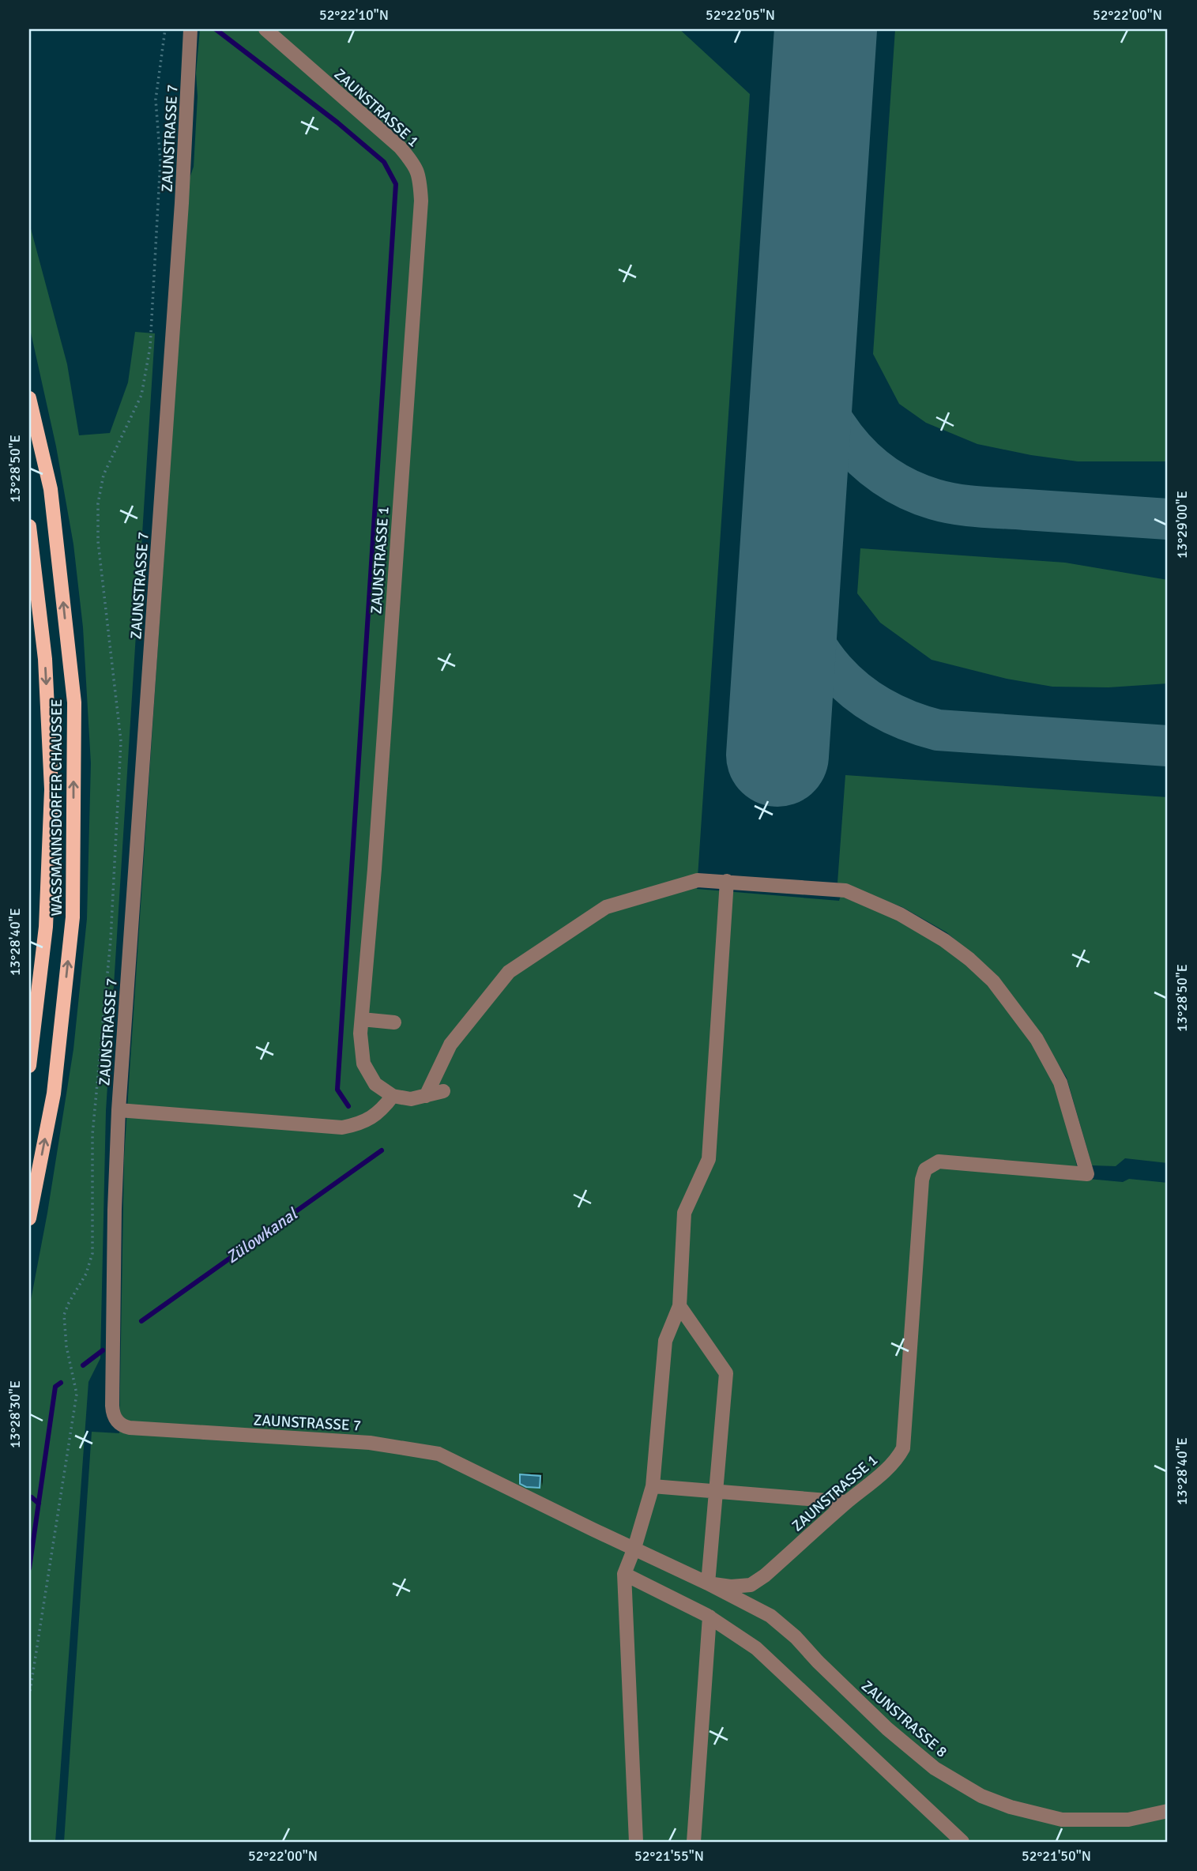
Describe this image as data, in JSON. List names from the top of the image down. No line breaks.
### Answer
{"streets":{"main road":["WASSMANNSDORFER CHAUSSEE"],"lane":["ZAUNSTRASSE 1","ZAUNSTRASSE 7","ZAUNSTRASSE 8"]},"crossings":[["ZAUNSTRASSE 1","ZAUNSTRASSE 7"],["ZAUNSTRASSE 1","ZAUNSTRASSE 8"]],"water":["Zülowkanal"],"coordinates":["52°22'10\"N","52°22'05\"N","52°22'00\"N","13°28'50\"E","13°29'00\"E","13°28'40\"E","13°28'30\"E","52°21'55\"N","52°21'50\"N"]}
